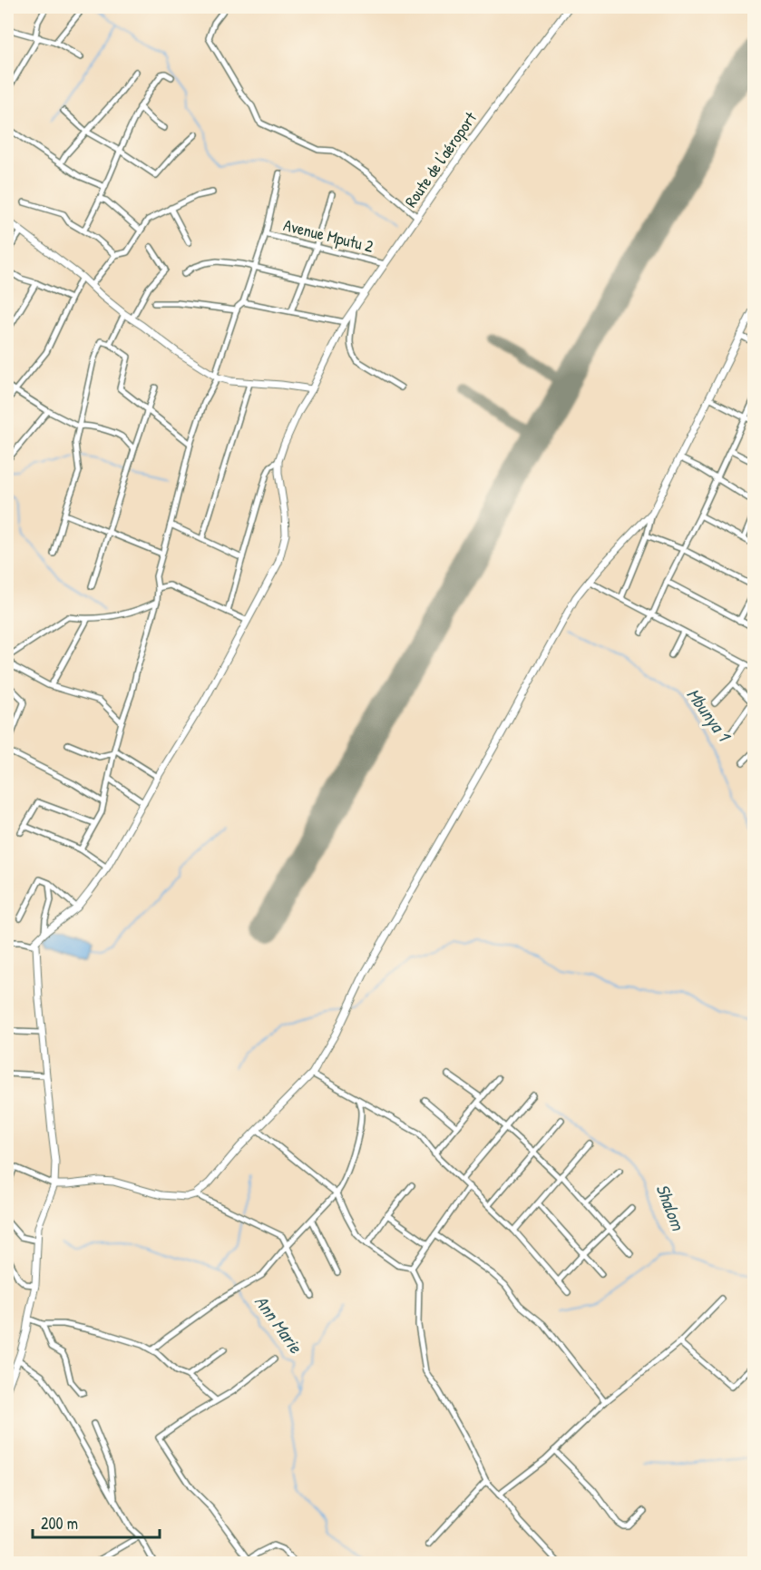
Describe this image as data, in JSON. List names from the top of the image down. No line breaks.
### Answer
{"streets":{"street":["Route de l'aéroport","Avenue Mputu 2"]},"crossings":[["Route de l'aéroport","Avenue Mputu 2"]],"water":["Mbunya 1","Shalom","Ann Marie"],"scale_bar":"200 m"}
